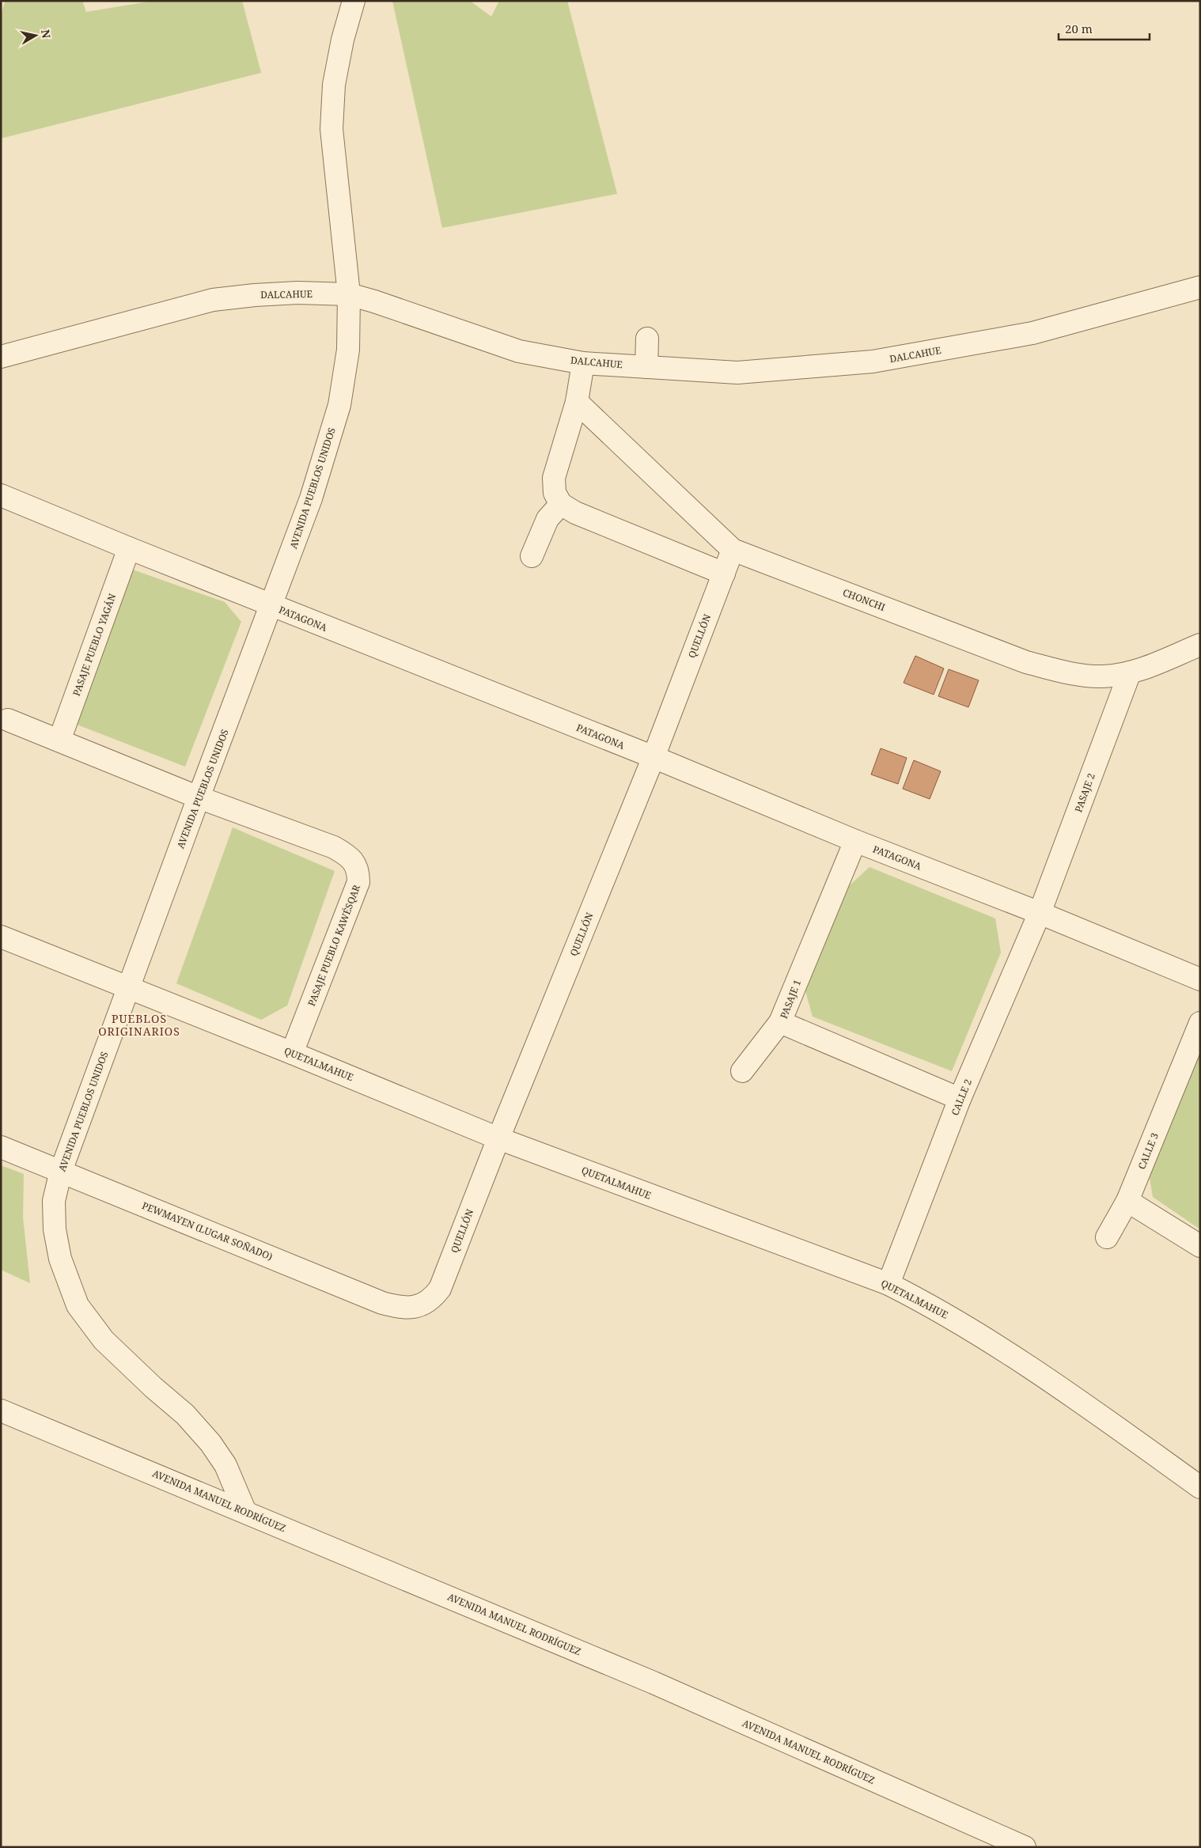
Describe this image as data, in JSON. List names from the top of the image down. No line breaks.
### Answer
{"streets":{"street":["DALCAHUE","AVENIDA PUEBLOS UNIDOS","CHONCHI","PATAGONA","QUELLÓN","PASAJE PUEBLO YAGÁN","PASAJE 2","PASAJE PUEBLO KAWÉSQAR","PASAJE 1","QUETALMAHUE","CALLE 2","CALLE 3","PEWMAYEN (LUGAR SOÑADO)","AVENIDA MANUEL RODRÍGUEZ"]},"crossings":[["DALCAHUE","AVENIDA PUEBLOS UNIDOS"],["AVENIDA PUEBLOS UNIDOS","PATAGONA"],["AVENIDA PUEBLOS UNIDOS","PASAJE PUEBLO KAWÉSQAR"],["AVENIDA PUEBLOS UNIDOS","QUETALMAHUE"],["AVENIDA PUEBLOS UNIDOS","PEWMAYEN (LUGAR SOÑADO)"],["AVENIDA PUEBLOS UNIDOS","AVENIDA MANUEL RODRÍGUEZ"],["CHONCHI","QUELLÓN"],["CHONCHI","PASAJE 2"],["PATAGONA","QUELLÓN"],["PATAGONA","PASAJE PUEBLO YAGÁN"],["PATAGONA","PASAJE 2"],["PATAGONA","PASAJE 1"],["PATAGONA","CALLE 2"],["QUELLÓN","QUETALMAHUE"],["QUELLÓN","PEWMAYEN (LUGAR SOÑADO)"],["PASAJE 2","CALLE 2"],["PASAJE PUEBLO KAWÉSQAR","QUETALMAHUE"],["PASAJE 1","CALLE 2"],["QUETALMAHUE","CALLE 2"]],"districts":["PUEBLOS ORIGINARIOS"],"scale_bar":"20 m","north":"right"}
